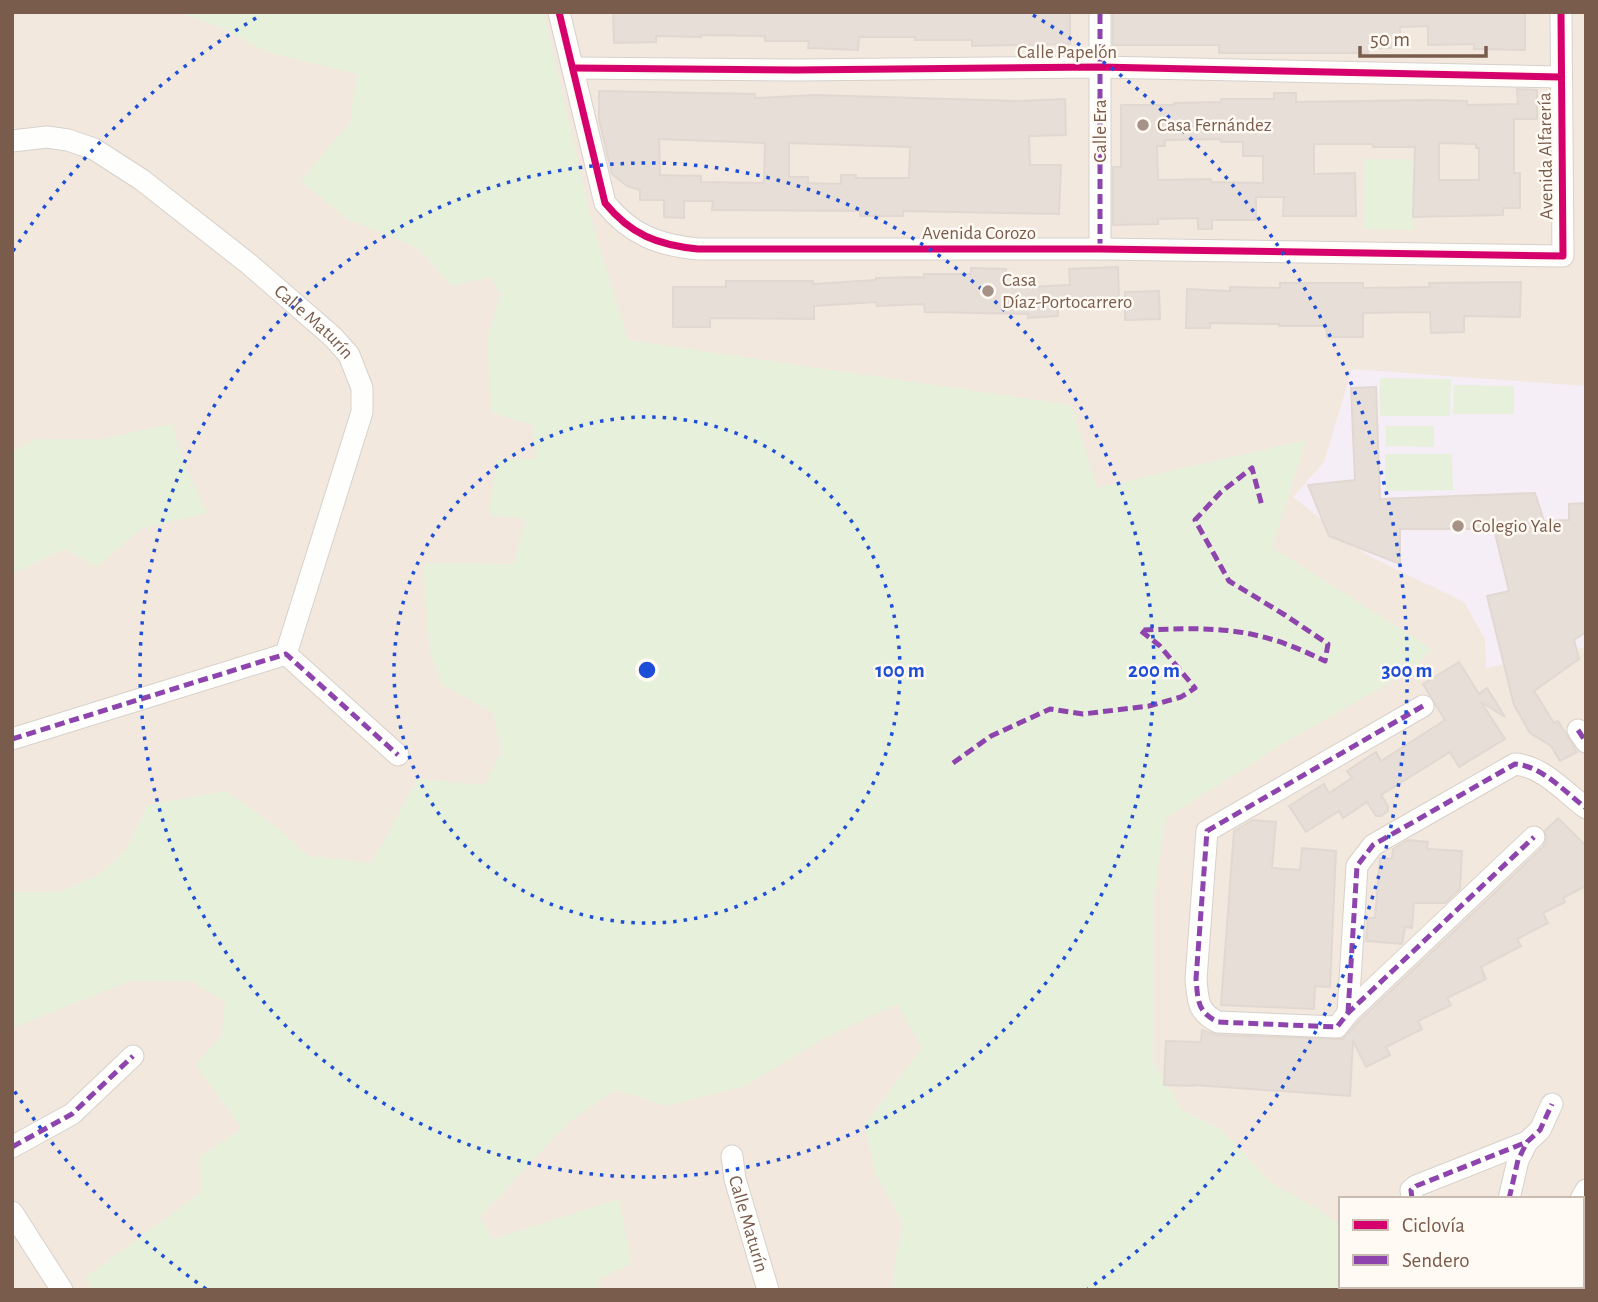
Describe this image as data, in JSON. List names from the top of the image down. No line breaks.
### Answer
{"streets":{"street":["Calle Papelón","Calle Era","Avenida Alfarería","Avenida Corozo","Calle Maturín"]},"crossings":[["Calle Papelón","Calle Era"],["Calle Papelón","Avenida Alfarería"],["Calle Papelón","Avenida Corozo"],["Calle Era","Avenida Corozo"],["Avenida Alfarería","Avenida Corozo"]],"places":["Casa Fernández","Casa Díaz-Portocarrero","Colegio Yale"],"legend":["Ciclovía","Sendero"],"scale_bar":"50 m","rings":["100 m","200 m","300 m"]}
